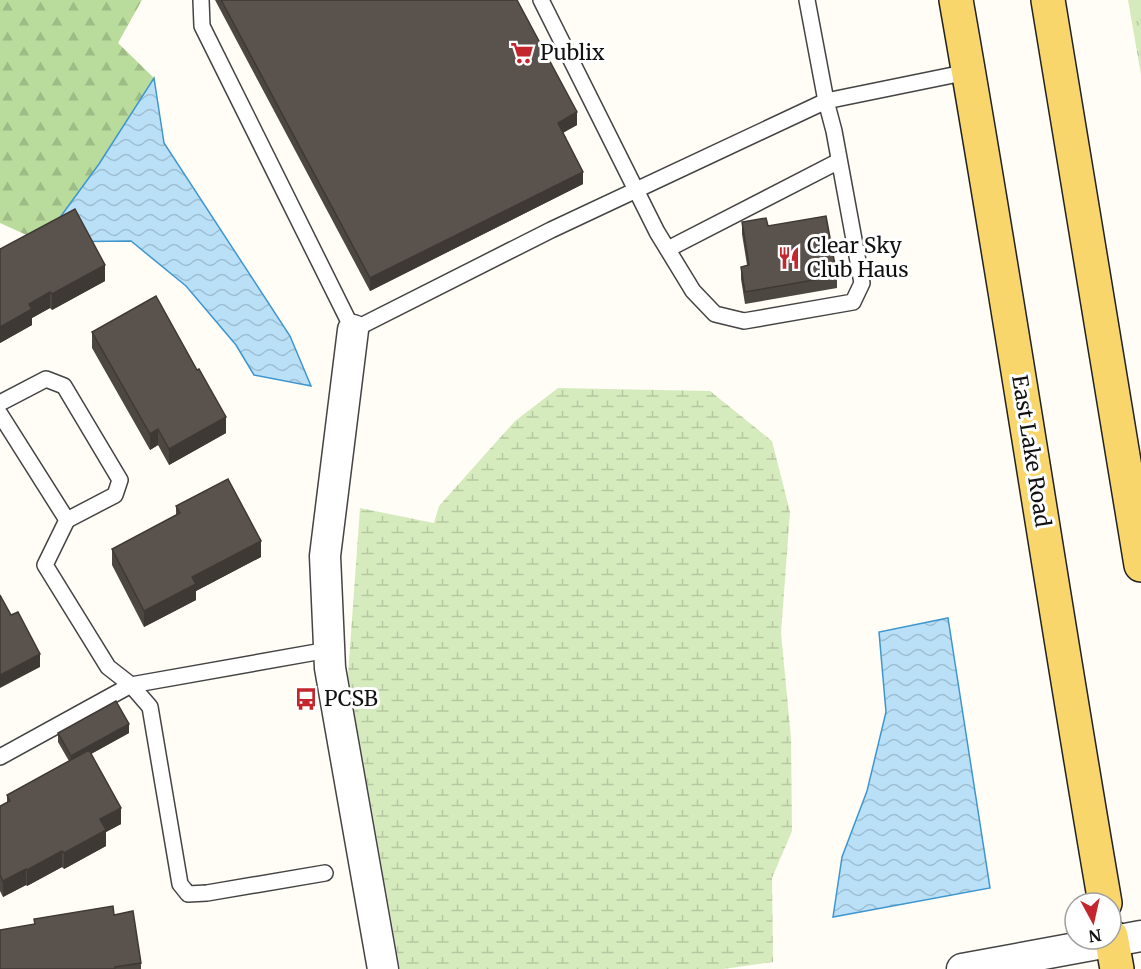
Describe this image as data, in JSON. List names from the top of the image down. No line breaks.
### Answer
{"streets":{"main road":["East Lake Road"]},"places":{"supermarket":["Publix"],"restaurant":["Clear Sky Club Haus"],"bus stop":["PCSB"]},"north":"bottom"}
